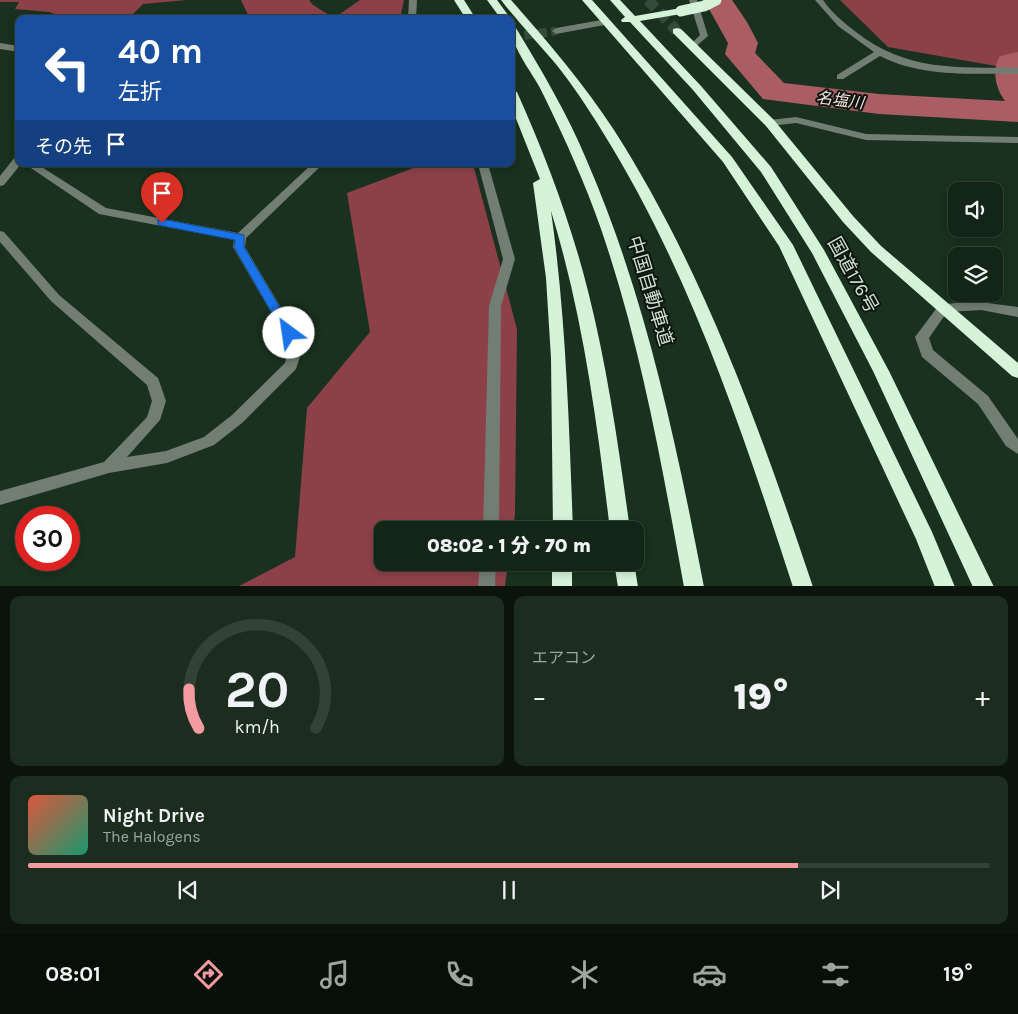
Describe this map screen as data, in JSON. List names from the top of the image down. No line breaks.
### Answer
{"streets":{"highway":["国道176号","中国自動車道"]},"water":["名塩川"],"page":{"turn":["40 m","左折"],"then":"その先","limit":"30","trip":"08:02 · 1 分 · 70 m","tile":"エアコン","heat":["−","19°","+"],"song":["Night Drive","The Halogens"],"tabs":["08:01","19°"],"gauge":["20","km/h"]}}
